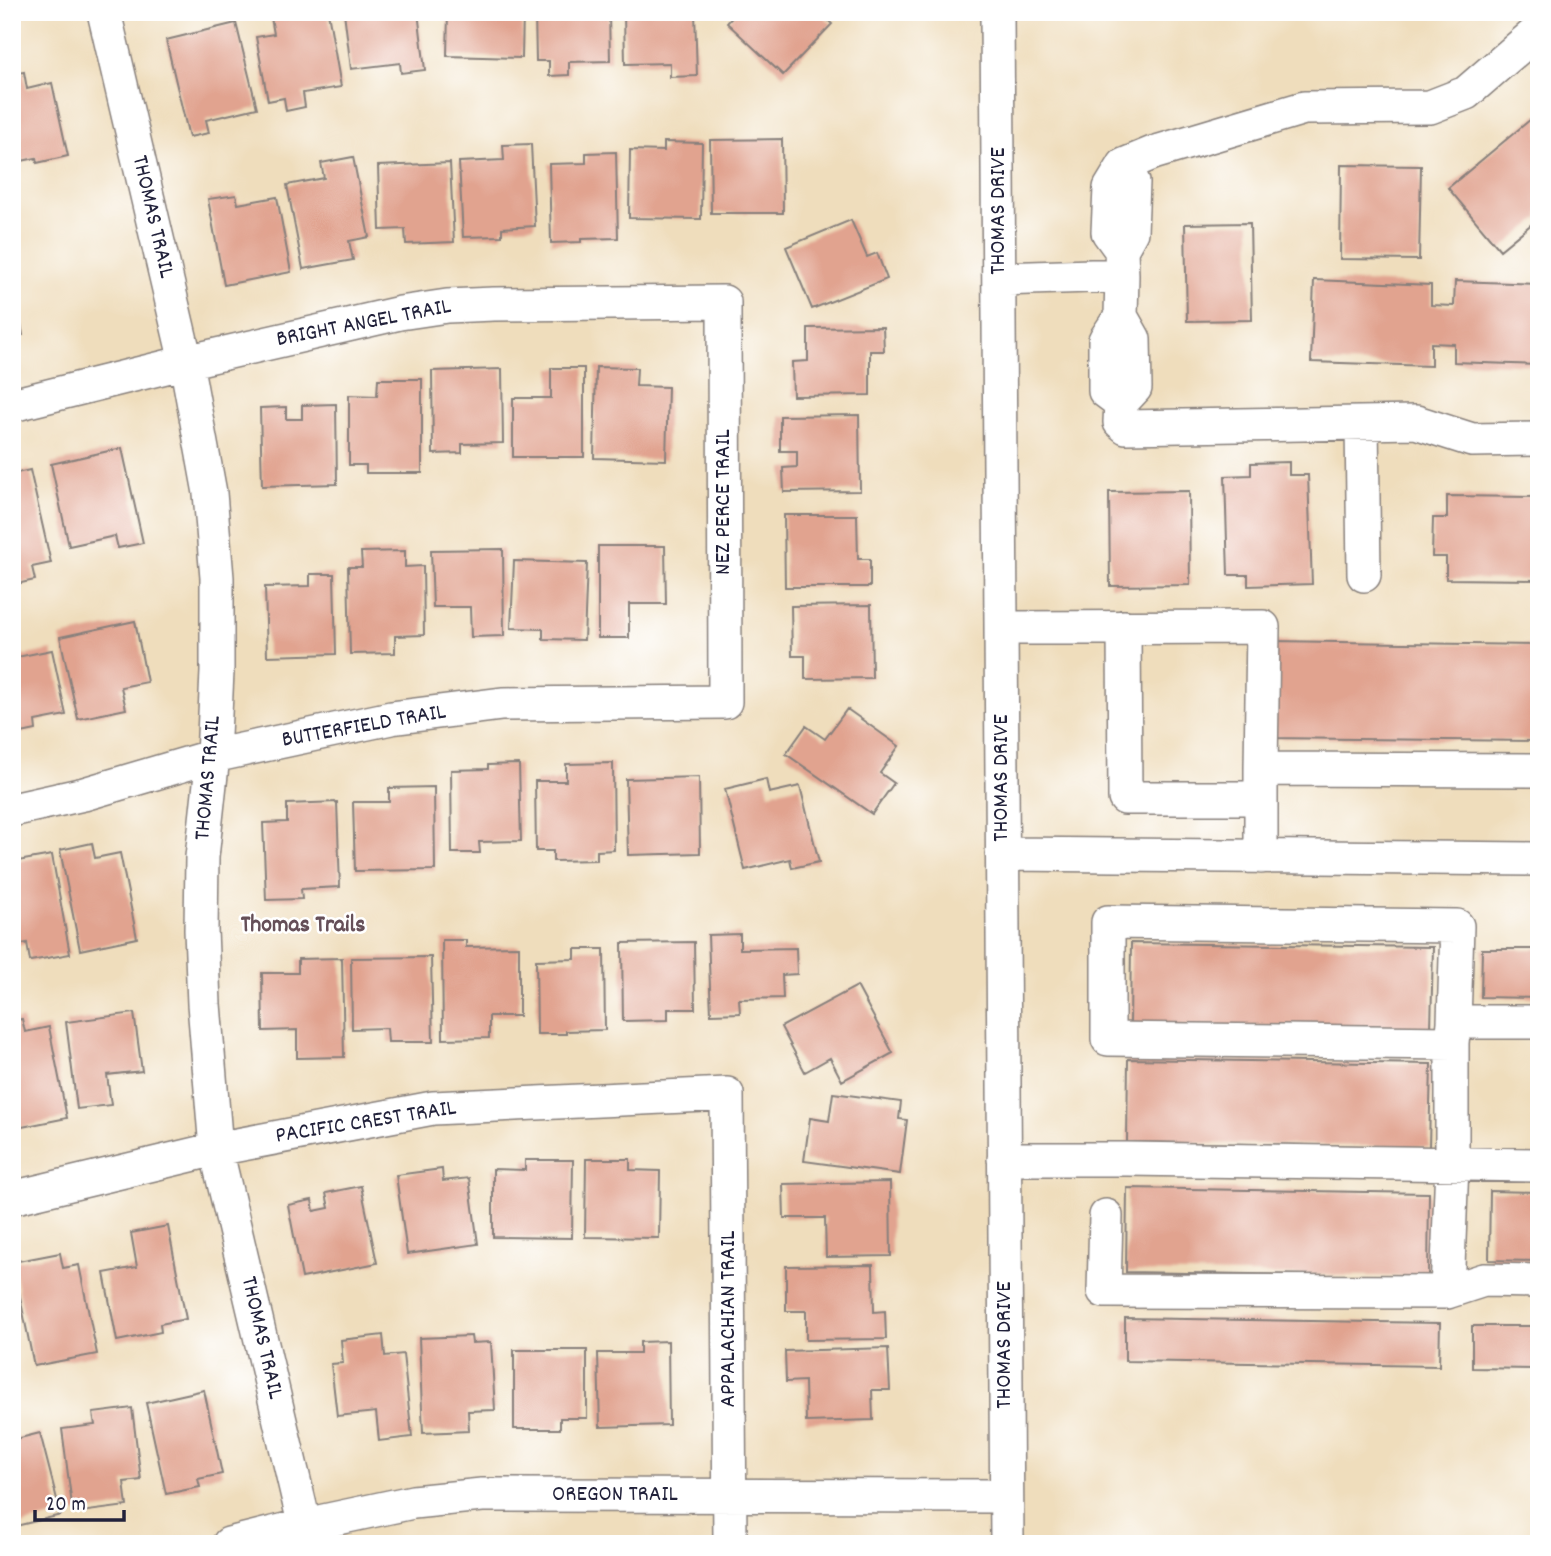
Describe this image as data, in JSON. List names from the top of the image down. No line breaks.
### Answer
{"streets":{"street":["THOMAS DRIVE","THOMAS TRAIL","BRIGHT ANGEL TRAIL","NEZ PERCE TRAIL","BUTTERFIELD TRAIL","PACIFIC CREST TRAIL","APPALACHIAN TRAIL","OREGON TRAIL"]},"crossings":[["THOMAS DRIVE","OREGON TRAIL"],["THOMAS TRAIL","BRIGHT ANGEL TRAIL"],["THOMAS TRAIL","BUTTERFIELD TRAIL"],["THOMAS TRAIL","PACIFIC CREST TRAIL"],["THOMAS TRAIL","OREGON TRAIL"],["BRIGHT ANGEL TRAIL","NEZ PERCE TRAIL"],["NEZ PERCE TRAIL","BUTTERFIELD TRAIL"],["PACIFIC CREST TRAIL","APPALACHIAN TRAIL"],["APPALACHIAN TRAIL","OREGON TRAIL"]],"districts":["Thomas Trails"],"scale_bar":"20 m"}
